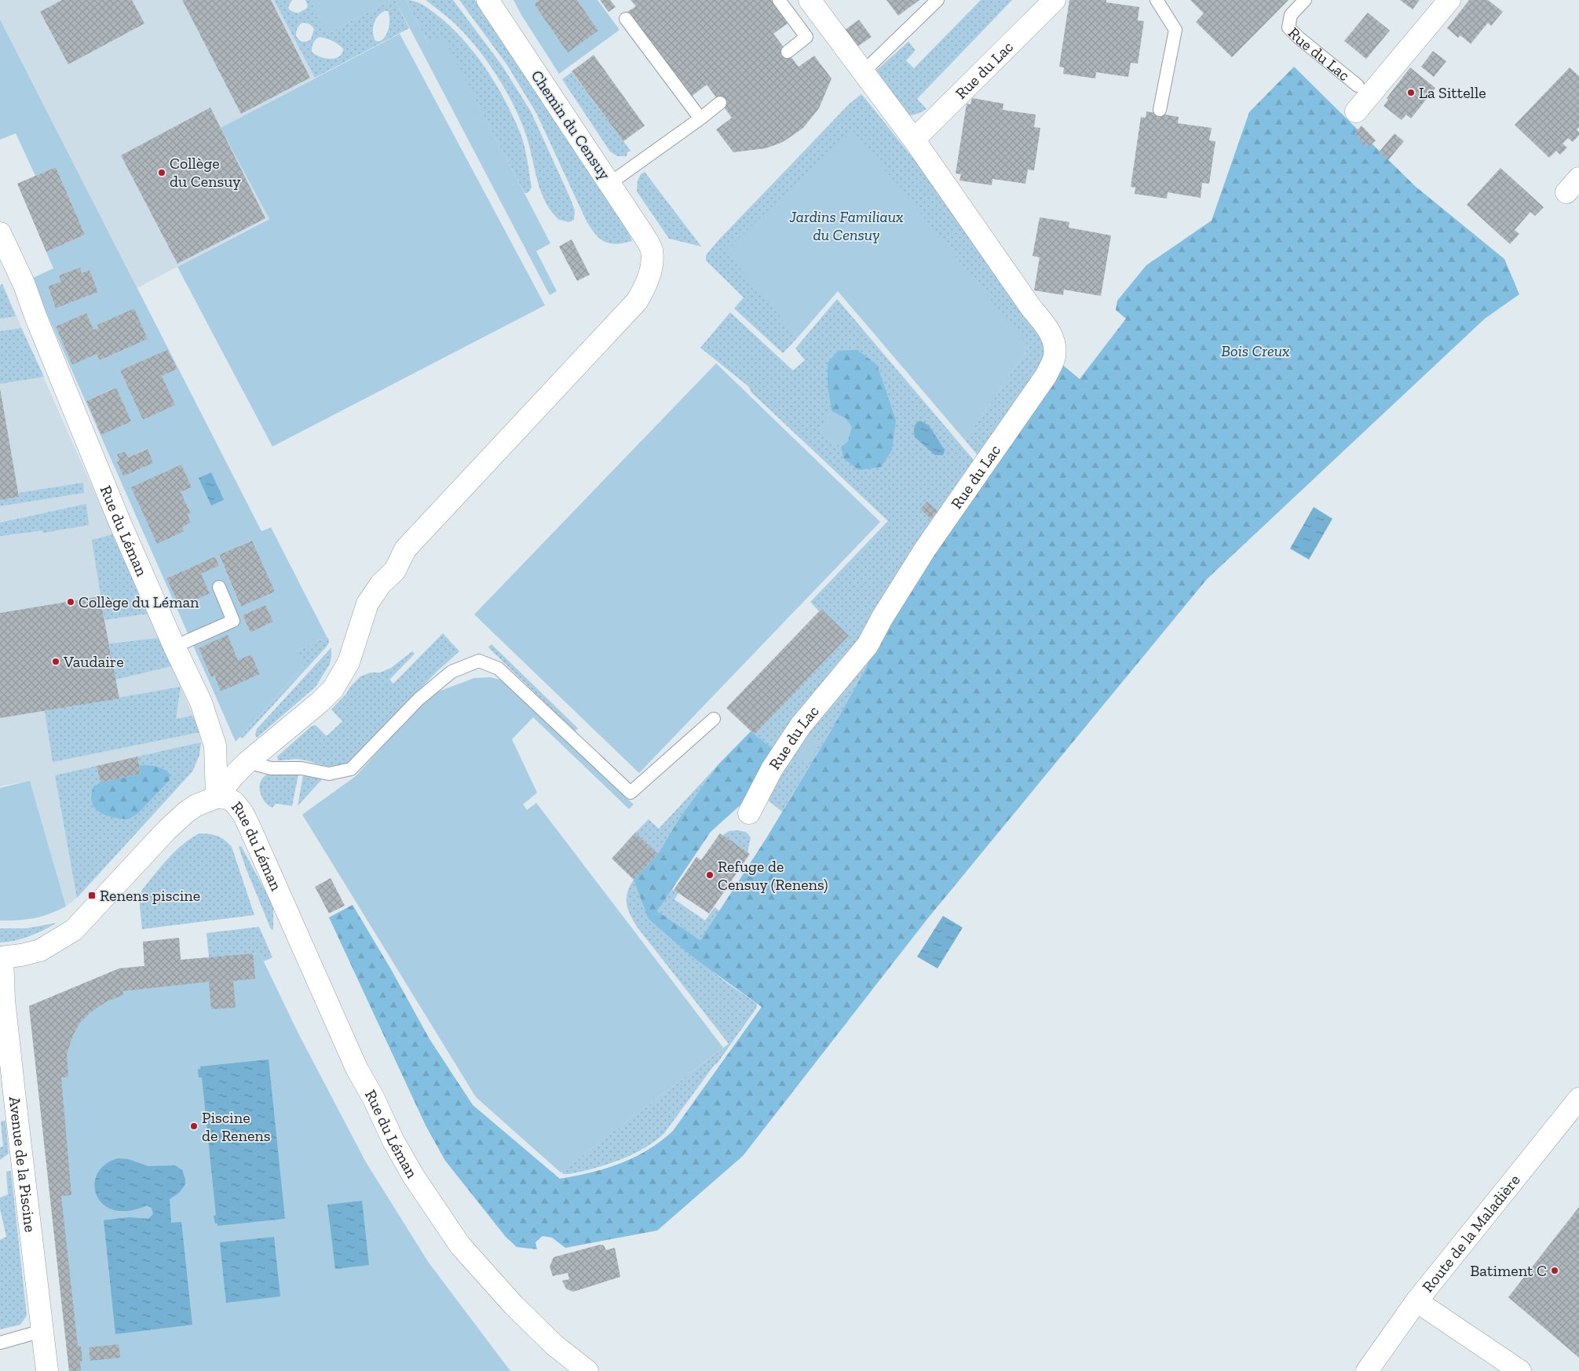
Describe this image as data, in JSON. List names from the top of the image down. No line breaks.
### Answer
{"streets":{"street":["Rue du Lac","Chemin du Censuy","Rue du Léman","Avenue de la Piscine","Route de la Maladière"]},"parks":["Jardins Familiaux du Censuy","Bois Creux"],"places":{"other":["La Sittelle","Collège du Censuy","Collège du Léman","Vaudaire","Refuge de Censuy (Renens)","Piscine de Renens","Batiment C"],"transit":["Renens piscine"]}}
